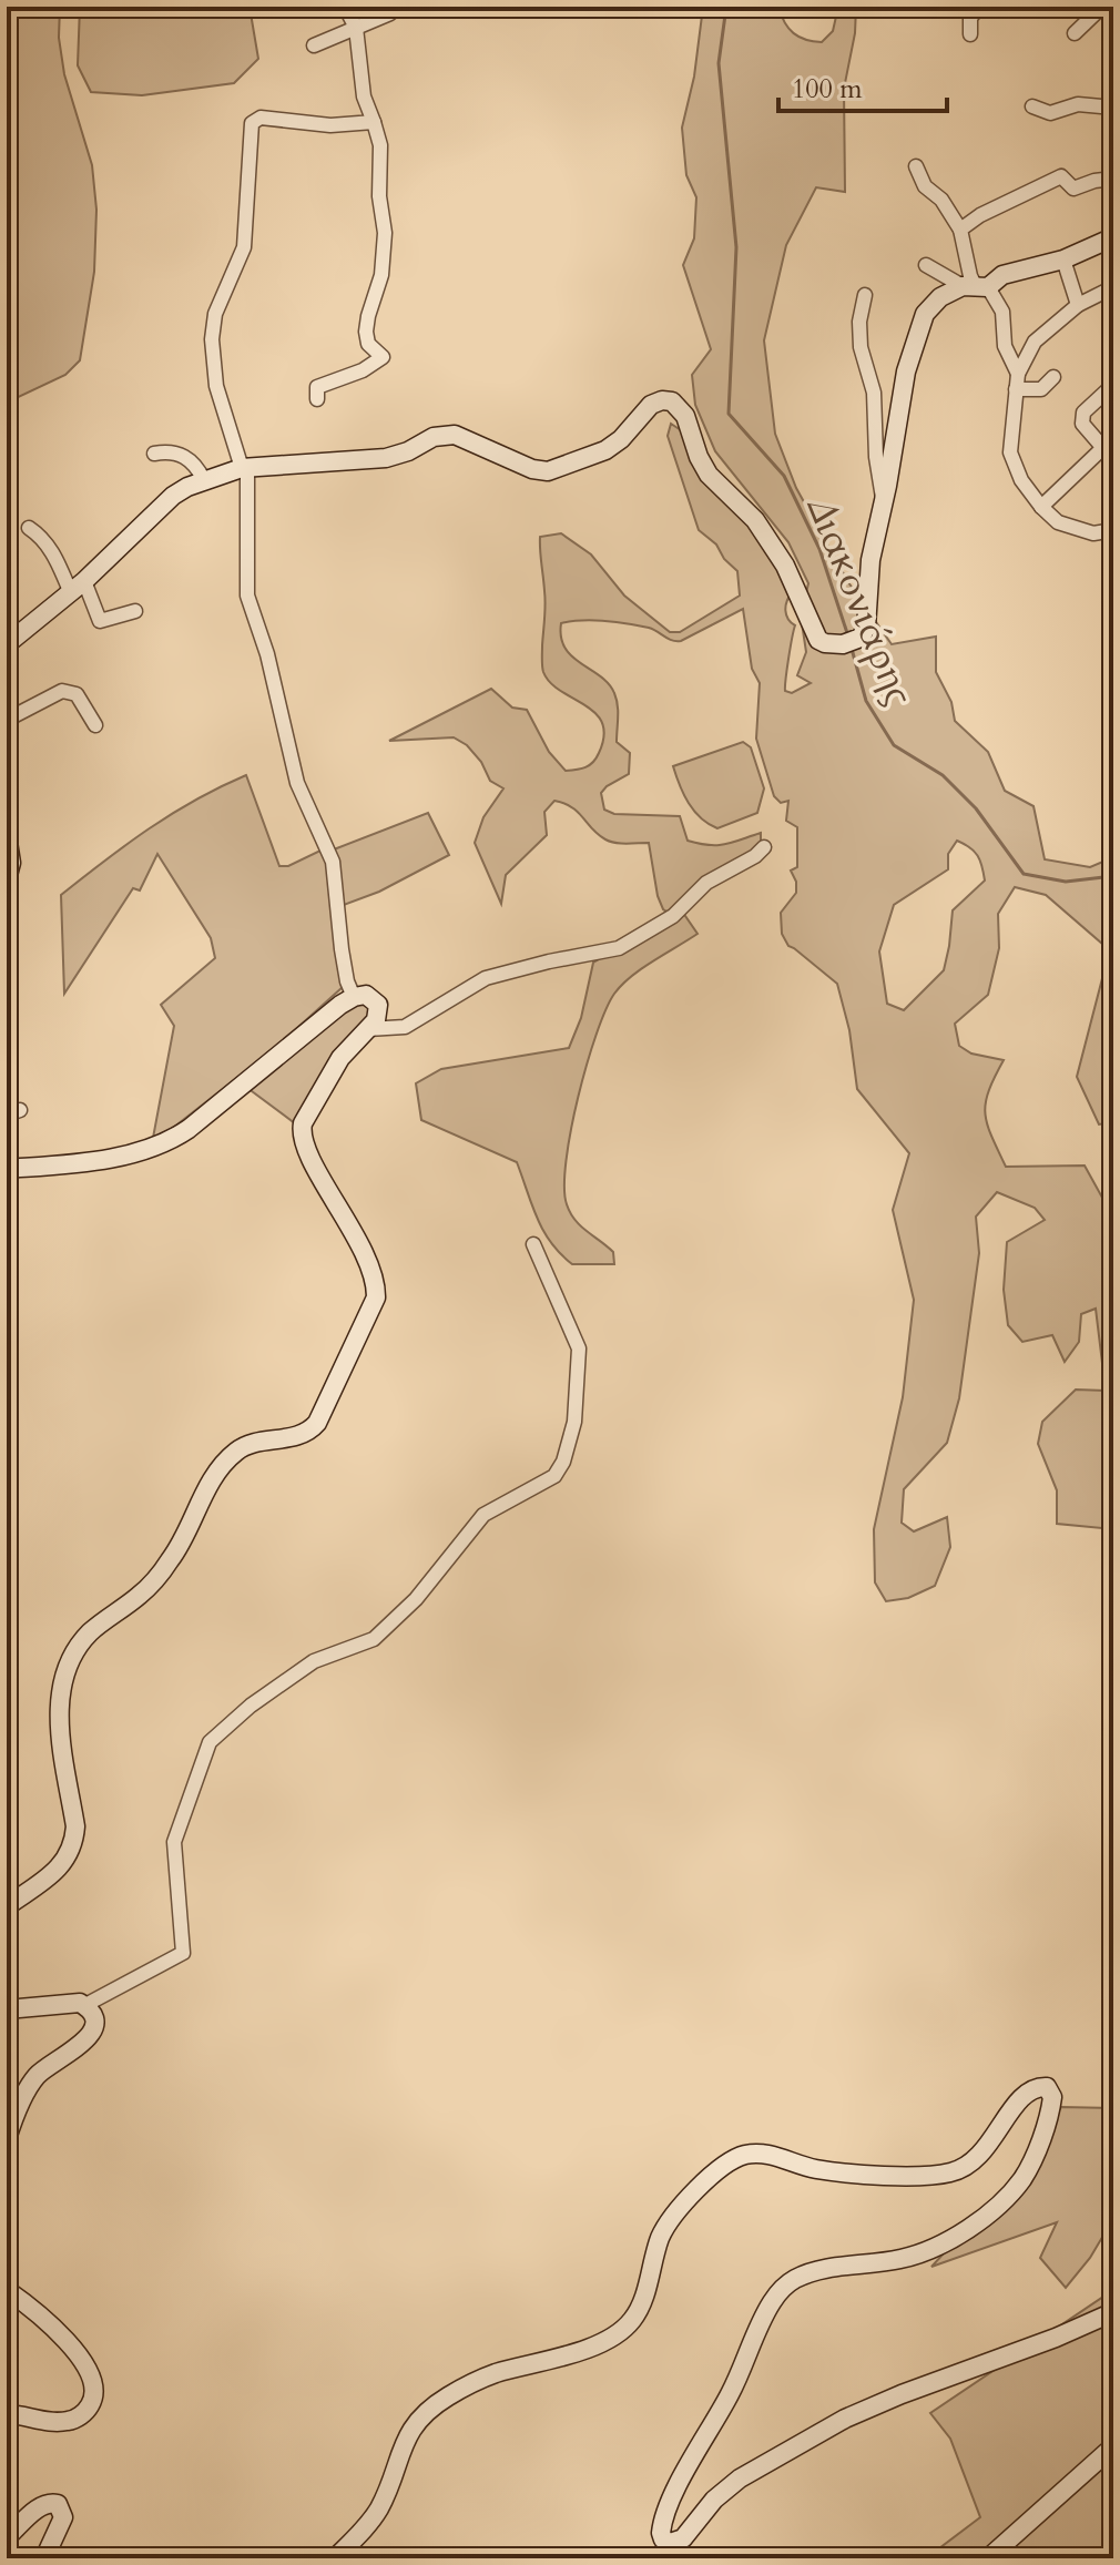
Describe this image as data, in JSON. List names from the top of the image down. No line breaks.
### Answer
{"water":["Διακονιάρης"],"scale_bar":"100 m"}
